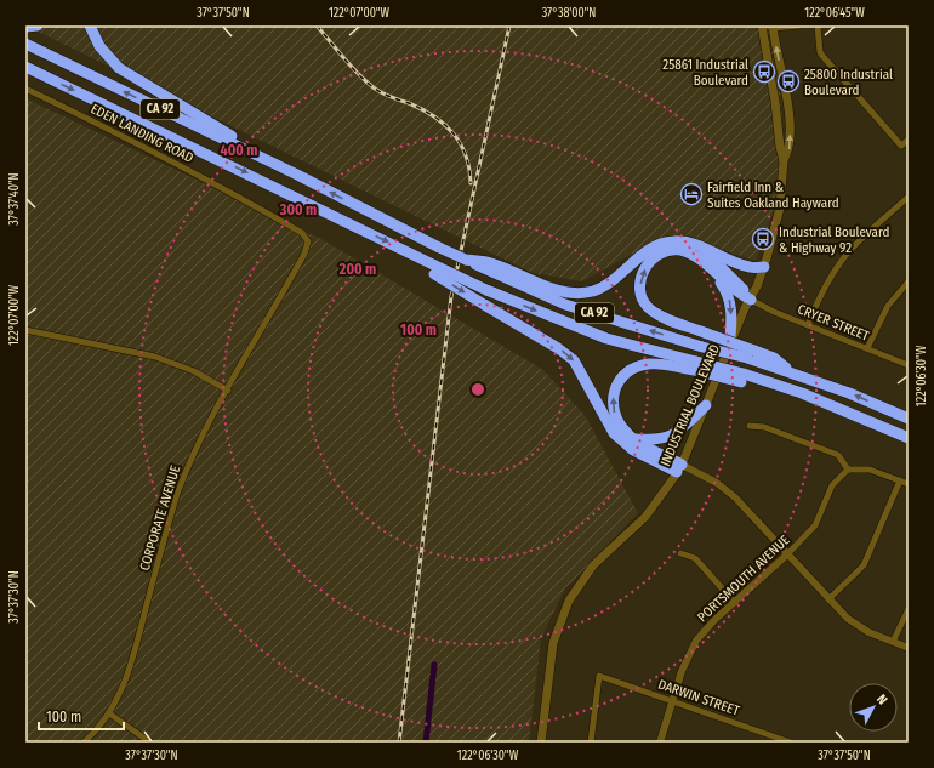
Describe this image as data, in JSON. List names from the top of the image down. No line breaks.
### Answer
{"streets":{"highway":["CA 92"],"main road":["INDUSTRIAL BOULEVARD"],"street":["EDEN LANDING ROAD","CRYER STREET","CORPORATE AVENUE","PORTSMOUTH AVENUE","DARWIN STREET"]},"crossings":[["EDEN LANDING ROAD","CORPORATE AVENUE"],["CRYER STREET","INDUSTRIAL BOULEVARD"],["PORTSMOUTH AVENUE","DARWIN STREET"]],"places":{"bus stop":["25861 Industrial Boulevard","25800 Industrial Boulevard","Industrial Boulevard & Highway 92"],"hotel":["Fairfield Inn & Suites Oakland Hayward"]},"scale_bar":"100 m","north":"top right","coordinates":["37°37'50\"N","122°07'00\"W","37°38'00\"N","122°06'45\"W","37°37'40\"N","122°06'30\"W","37°37'30\"N"],"rings":["400 m","300 m","200 m","100 m"]}
